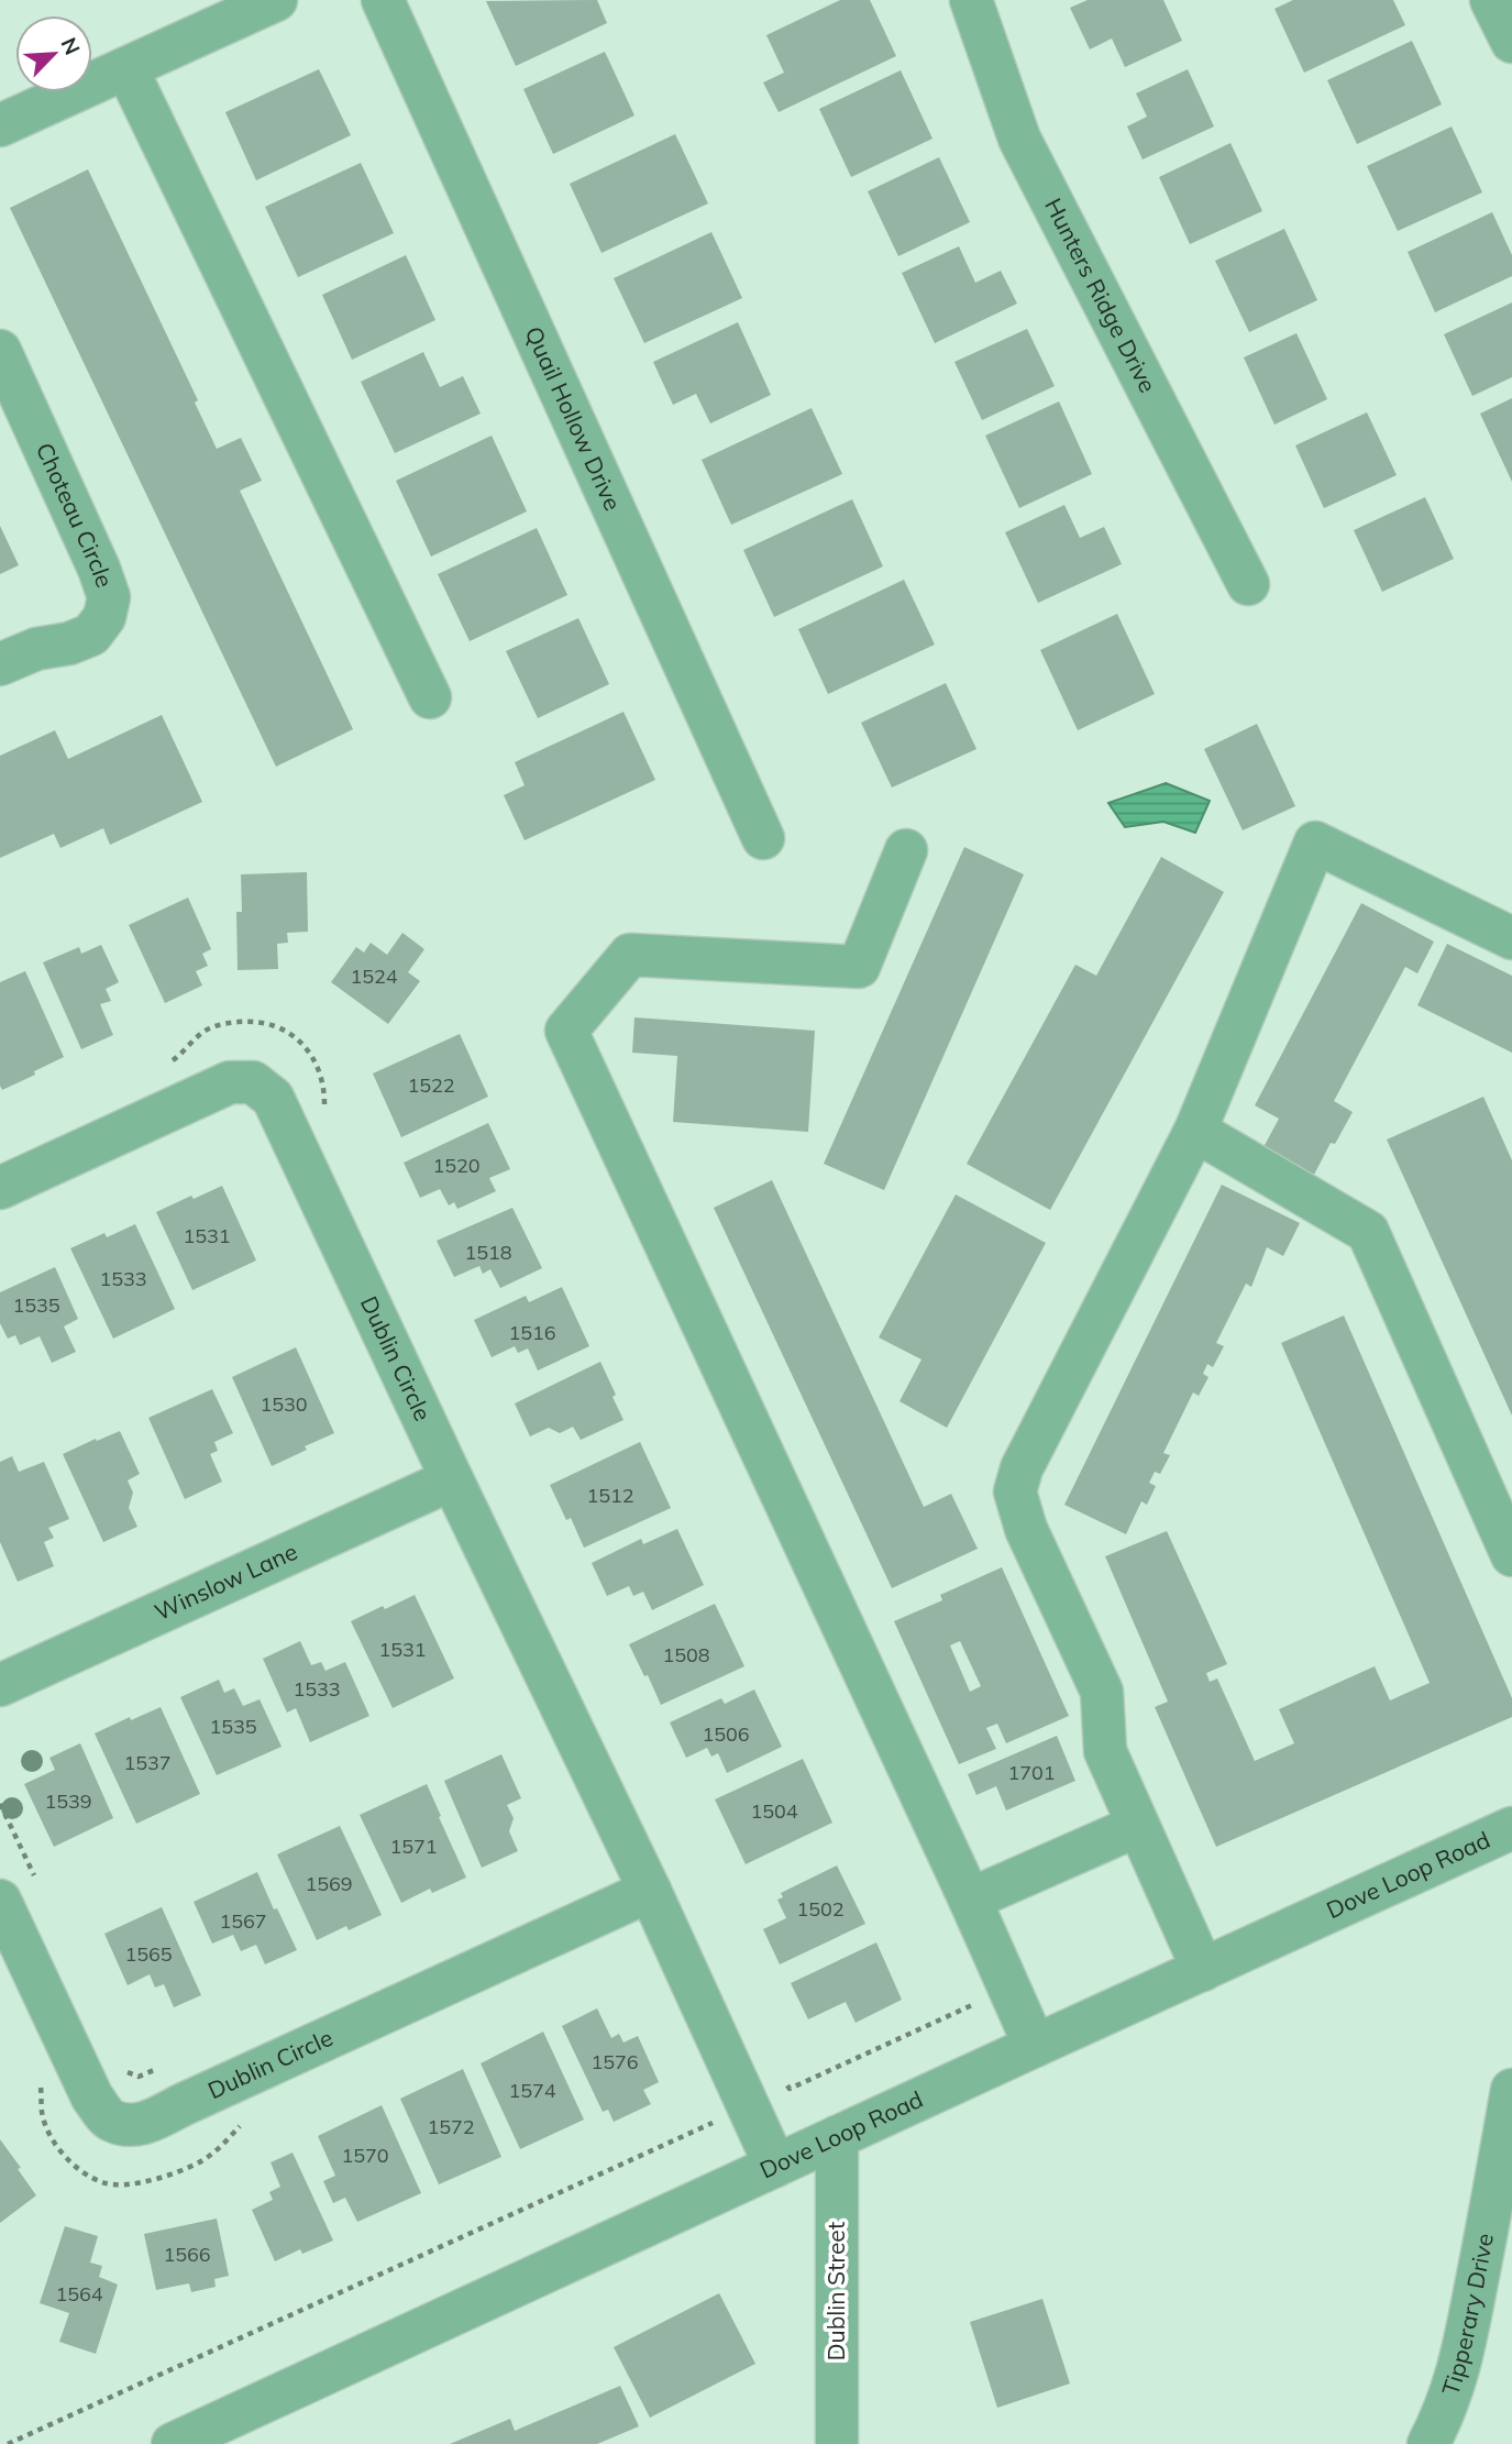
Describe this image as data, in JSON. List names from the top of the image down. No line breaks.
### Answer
{"streets":{"street":["Hunters Ridge Drive","Quail Hollow Drive","Choteau Circle","Dublin Circle","Winslow Lane","Dove Loop Road","Dublin Street","Tipperary Drive"]},"crossings":[["Dublin Circle","Winslow Lane"],["Dublin Circle","Dove Loop Road"],["Dove Loop Road","Dublin Street"]],"house_numbers":["1524","1522","1520","1531","1518","1533","1535","1516","1530","1512","1531","1508","1533","1535","1506","1537","1701","1539","1504","1571","1569","1502","1567","1565","1576","1574","1572","1570","1566","1564"],"north":"top right"}
